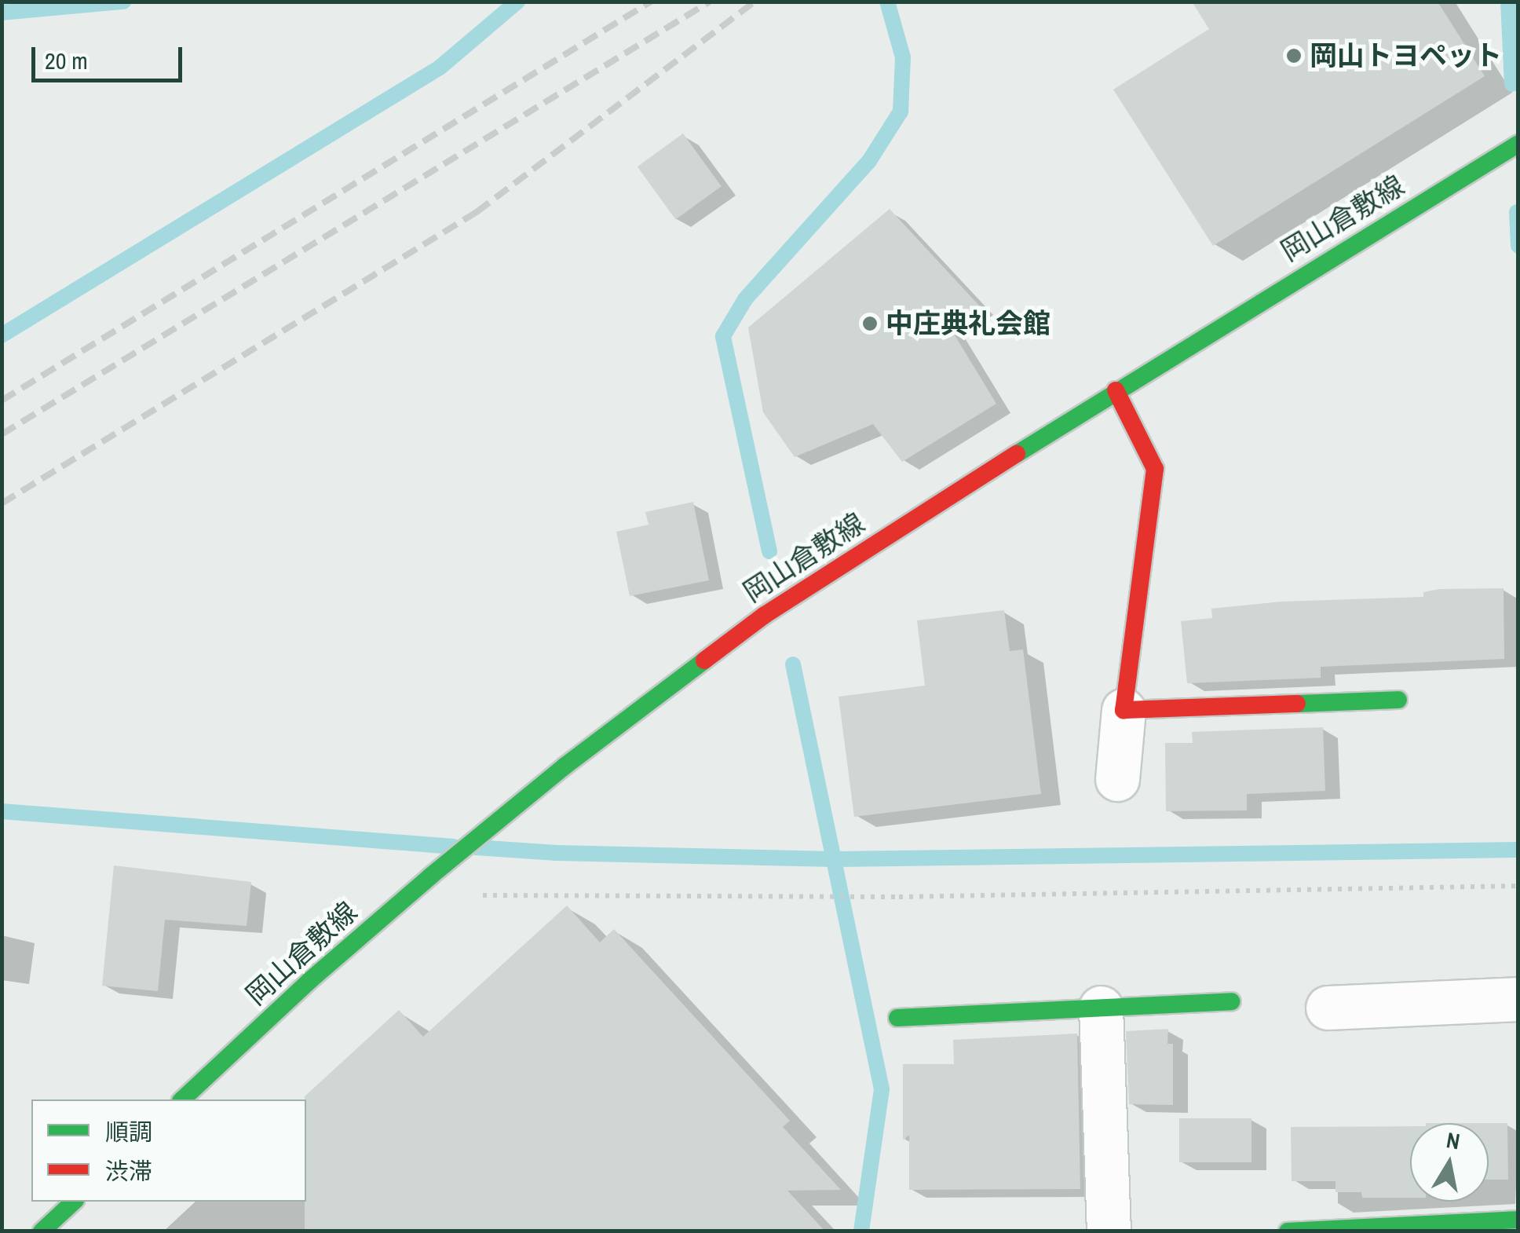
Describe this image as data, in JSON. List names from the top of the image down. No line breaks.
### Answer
{"streets":{"main road":["岡山倉敷線"]},"places":["岡山トヨペット","中庄典礼会館"],"legend":["順調","渋滞"],"scale_bar":"20 m","north":"top"}
